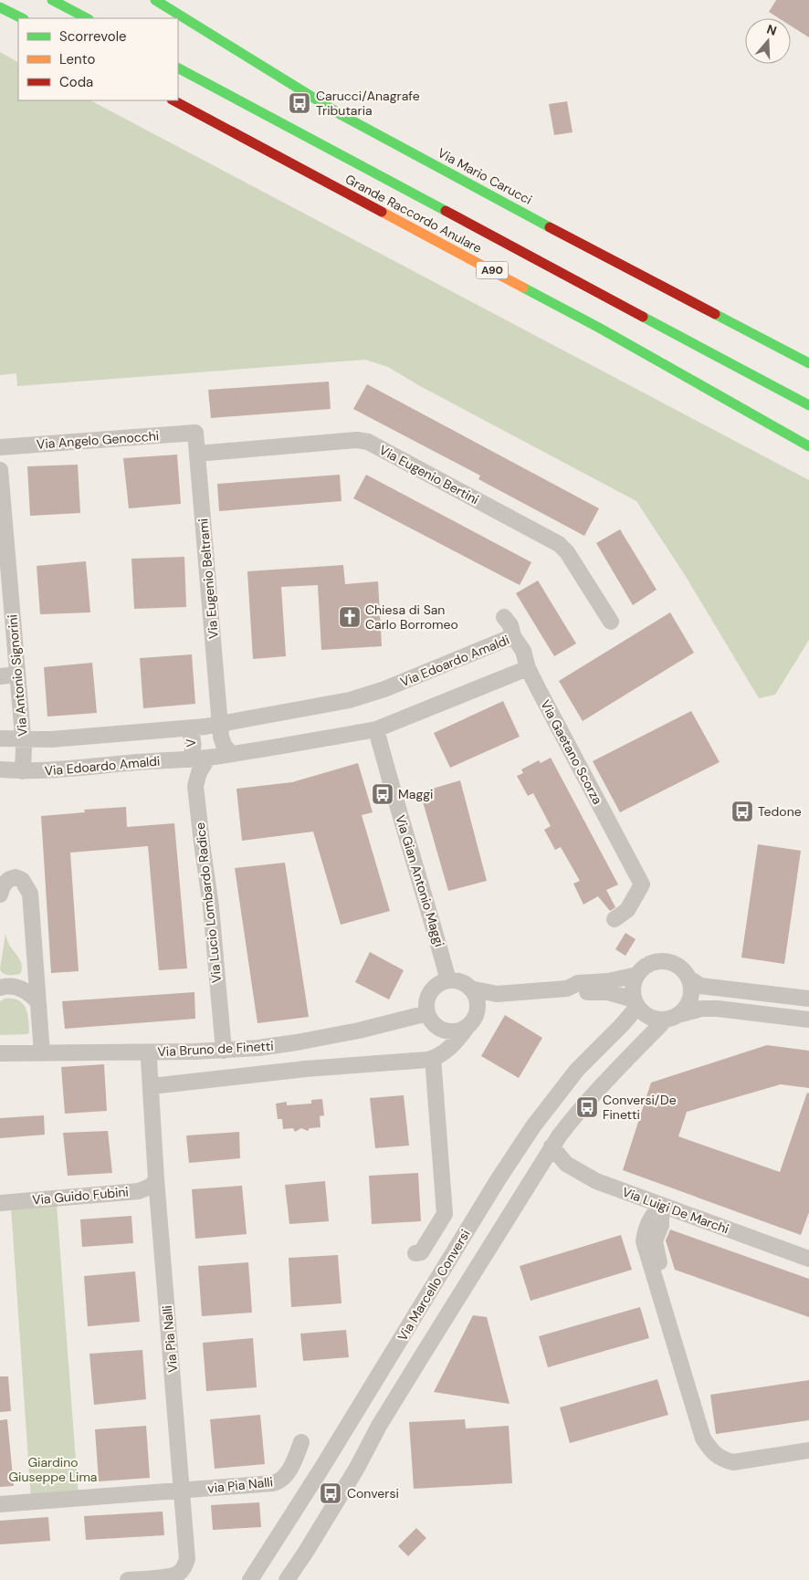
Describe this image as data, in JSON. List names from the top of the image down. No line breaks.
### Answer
{"streets":{"main road":["Via Mario Carucci","Grande Raccordo Anulare","A90"],"street":["Via Angelo Genocchi","Via Eugenio Bertini","Via Eugenio Beltrami","Via Edoardo Amaldi","Via Antonio Signorini","V","Via Gaetano Scorza","Via Gian Antonio Maggi","Via Lucio Lombardo Radice","Via Bruno de Finetti","Via Guido Fubini","Via Luigi De Marchi","Via Marcello Conversi","Via Pia Nalli","via Pia Nalli"]},"crossings":[["Via Angelo Genocchi","Via Eugenio Beltrami"],["Via Eugenio Bertini","Via Eugenio Beltrami"],["Via Eugenio Beltrami","Via Edoardo Amaldi"],["Via Edoardo Amaldi","Via Antonio Signorini"],["Via Edoardo Amaldi","V"],["Via Edoardo Amaldi","Via Gaetano Scorza"],["Via Edoardo Amaldi","Via Gian Antonio Maggi"],["Via Edoardo Amaldi","Via Lucio Lombardo Radice"],["Via Gian Antonio Maggi","Via Bruno de Finetti"],["Via Lucio Lombardo Radice","Via Bruno de Finetti"],["Via Bruno de Finetti","Via Pia Nalli"],["Via Guido Fubini","Via Pia Nalli"],["Via Luigi De Marchi","Via Marcello Conversi"],["Via Pia Nalli","via Pia Nalli"]],"parks":["Giardino Giuseppe Lima"],"places":{"bus stop":["Carucci/Anagrafe Tributaria","Maggi","Tedone","Conversi/De Finetti","Conversi"],"church":["Chiesa di San Carlo Borromeo"]},"legend":["Scorrevole","Lento","Coda"],"north":"top"}
